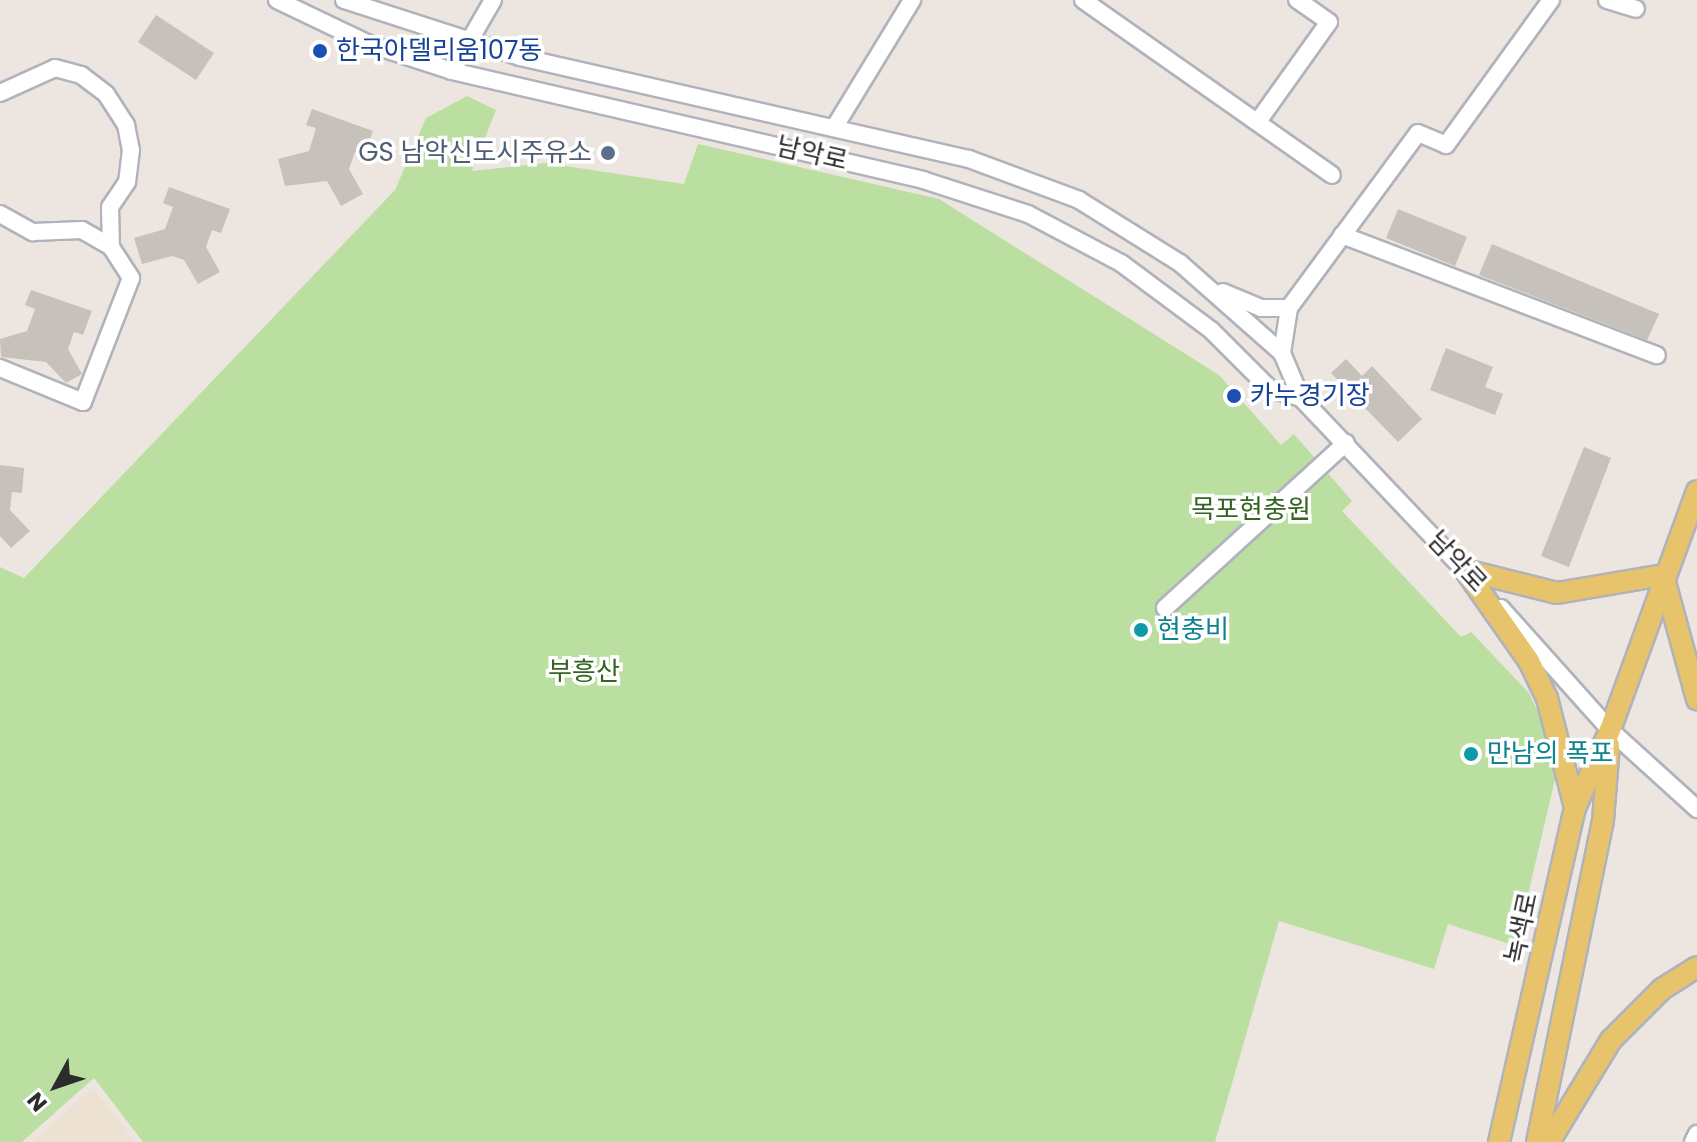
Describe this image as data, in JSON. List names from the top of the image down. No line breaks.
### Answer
{"streets":{"main road":["녹색로"],"street":["남악로"]},"crossings":[["남악로","녹색로"]],"parks":["목포현충원","부흥산"],"places":["한국아델리움107동","GS 남악신도시주유소","카누경기장","현충비","만남의 폭포"],"north":"bottom left"}
